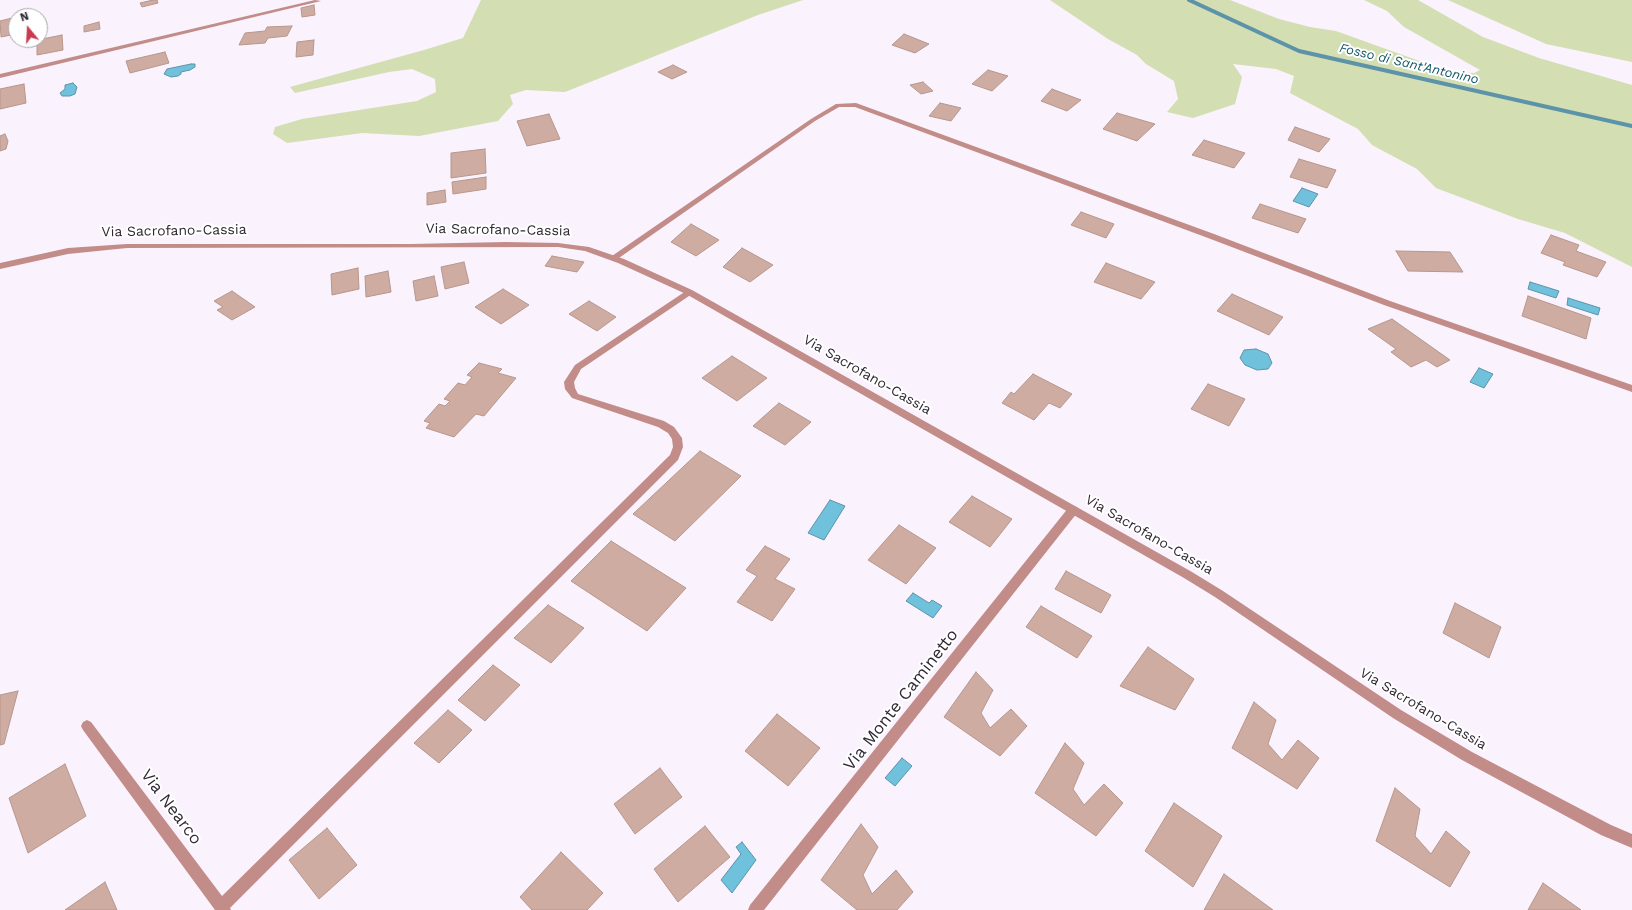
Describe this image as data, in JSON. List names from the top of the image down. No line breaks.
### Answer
{"streets":{"street":["Via Sacrofano-Cassia","Via Monte Caminetto","Via Nearco"]},"crossings":[["Via Sacrofano-Cassia","Via Monte Caminetto"]],"water":["Fosso di Sant'Antonino"],"north":"top"}
